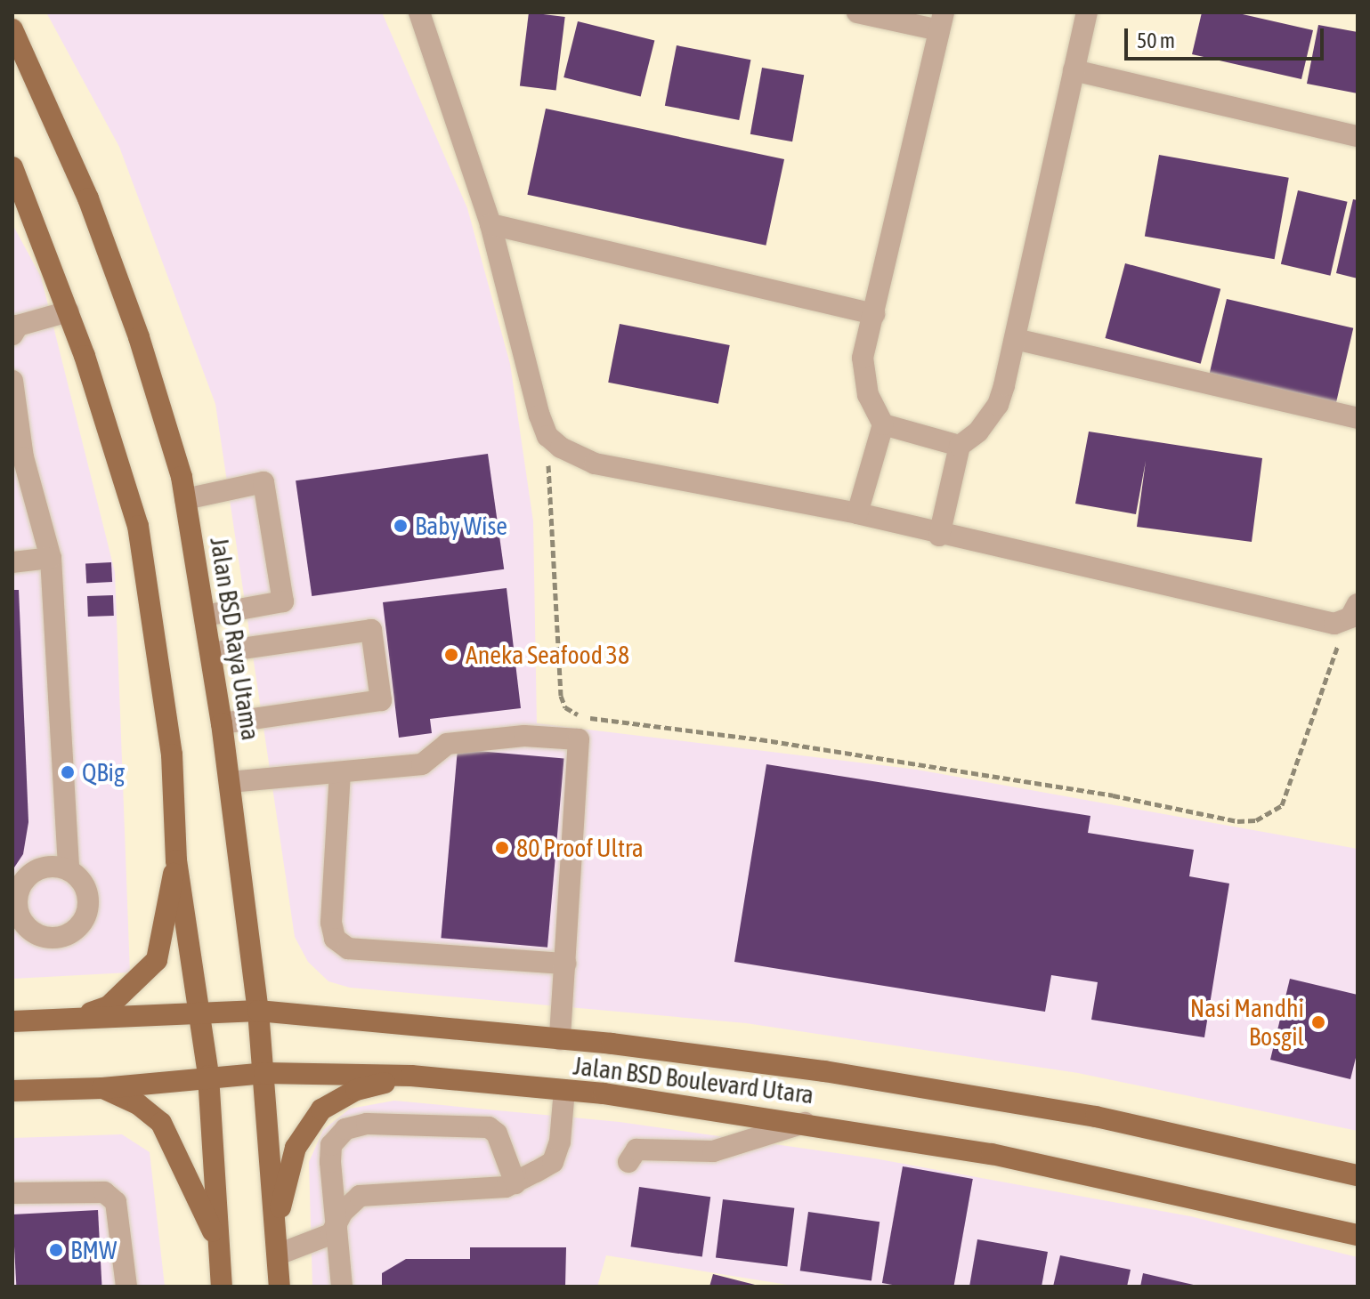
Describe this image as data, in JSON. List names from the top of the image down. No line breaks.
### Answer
{"streets":{"main road":["Jalan BSD Raya Utama","Jalan BSD Boulevard Utara"]},"crossings":[["Jalan BSD Raya Utama","Jalan BSD Boulevard Utara"]],"places":["Baby Wise","Aneka Seafood 38","QBig","80 Proof Ultra","Nasi Mandhi Bosgil","BMW"],"scale_bar":"50 m"}
